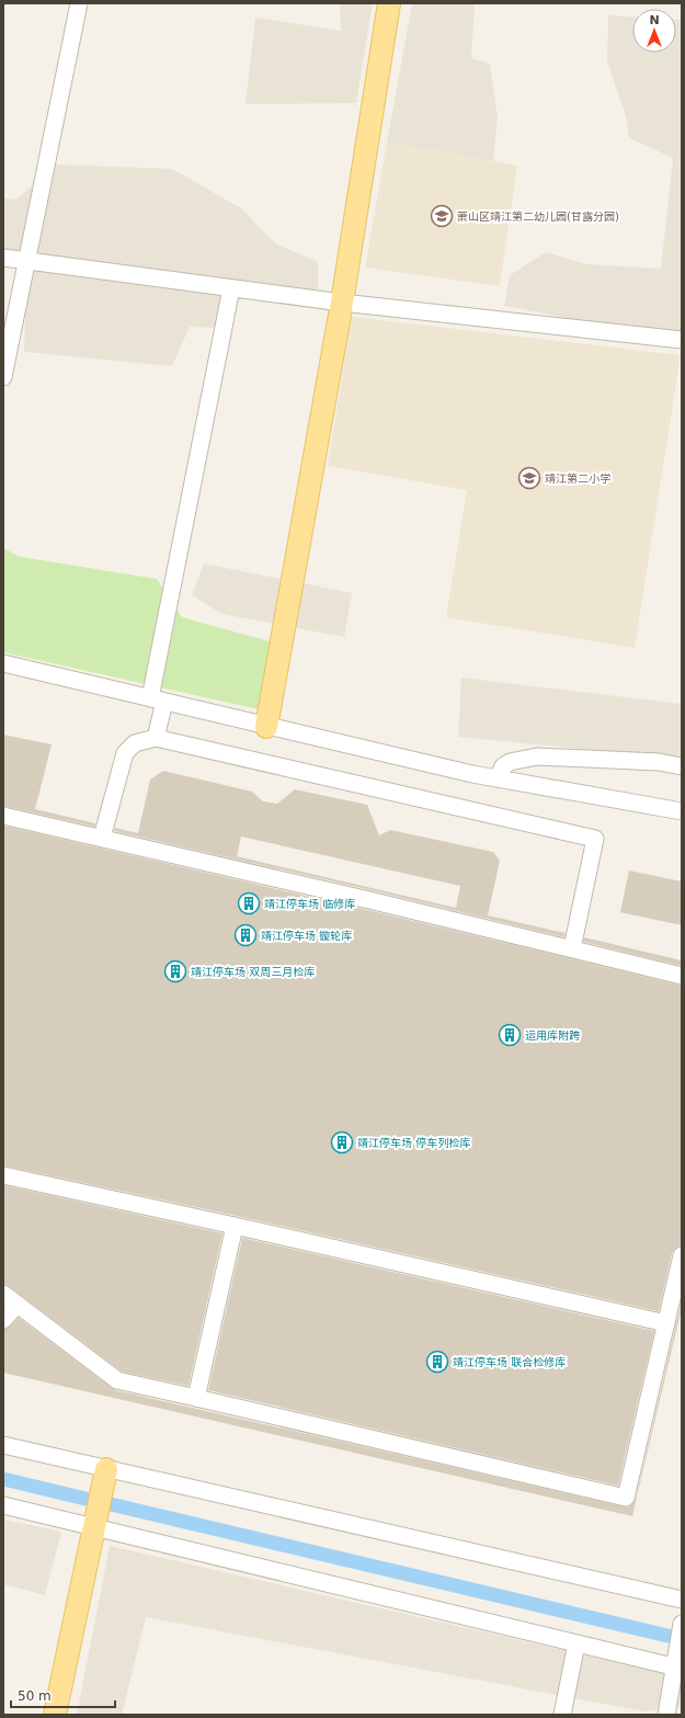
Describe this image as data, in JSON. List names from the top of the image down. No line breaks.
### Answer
{"places":{"school or university":["萧山区靖江第二幼儿园(甘露分园)","靖江第二小学"],"building":["靖江停车场 临修库","靖江停车场 镟轮库","靖江停车场 双周三月检库","运用库附跨","靖江停车场 停车列检库","靖江停车场 联合检修库"]},"scale_bar":"50 m","north":"top"}
